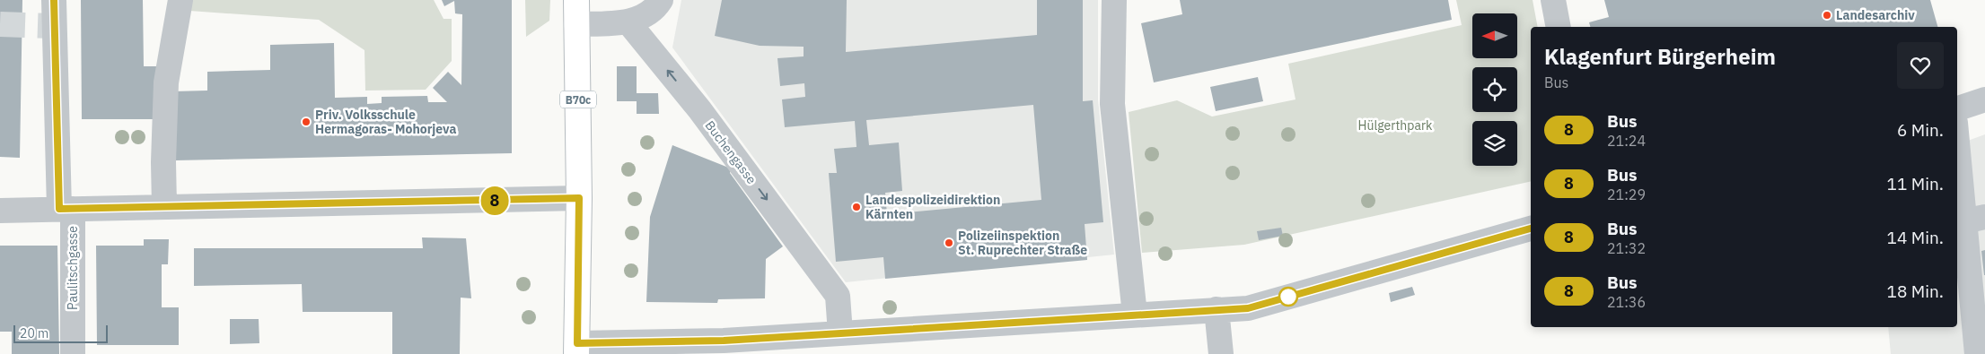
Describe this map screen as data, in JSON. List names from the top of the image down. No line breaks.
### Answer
{"streets":{"main road":["B70c"],"street":["Buchengasse","Paulitschgasse"]},"parks":["Hülgerthpark"],"places":["Landesarchiv","Priv. Volksschule Hermagoras- Mohorjeva","Landespolizeidirektion Kärnten","Polizeiinspektion St. Ruprechter Straße"],"lines":["bus line 8"],"scale_bar":"20 m","north":"left","page":{"on_map":"8","heading":["Klagenfurt Bürgerheim","Bus"],"list":[{"mark":"8","name":"Bus","note":"21:24","value":"6 Min."},{"mark":"8","name":"Bus","note":"21:29","value":"11 Min."},{"mark":"8","name":"Bus","note":"21:32","value":"14 Min."},{"mark":"8","name":"Bus","note":"21:36","value":"18 Min."}],"scale":"20 m"}}
